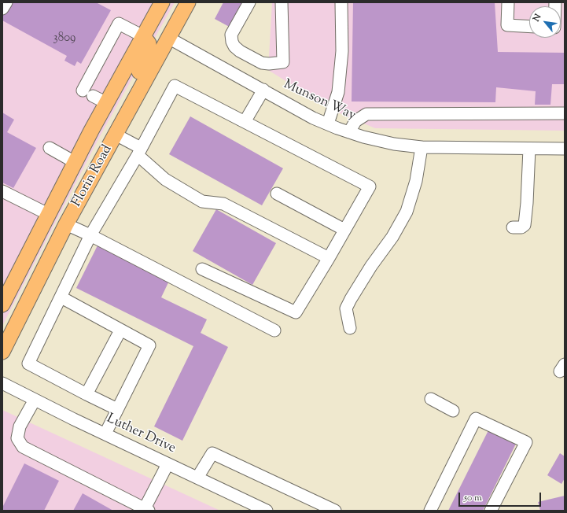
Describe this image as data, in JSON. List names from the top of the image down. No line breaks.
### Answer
{"streets":{"main road":["Florin Road"],"street":["Munson Way","Luther Drive"]},"crossings":[["Munson Way","Florin Road"]],"house_numbers":["3809"],"scale_bar":"50 m","north":"top left"}
